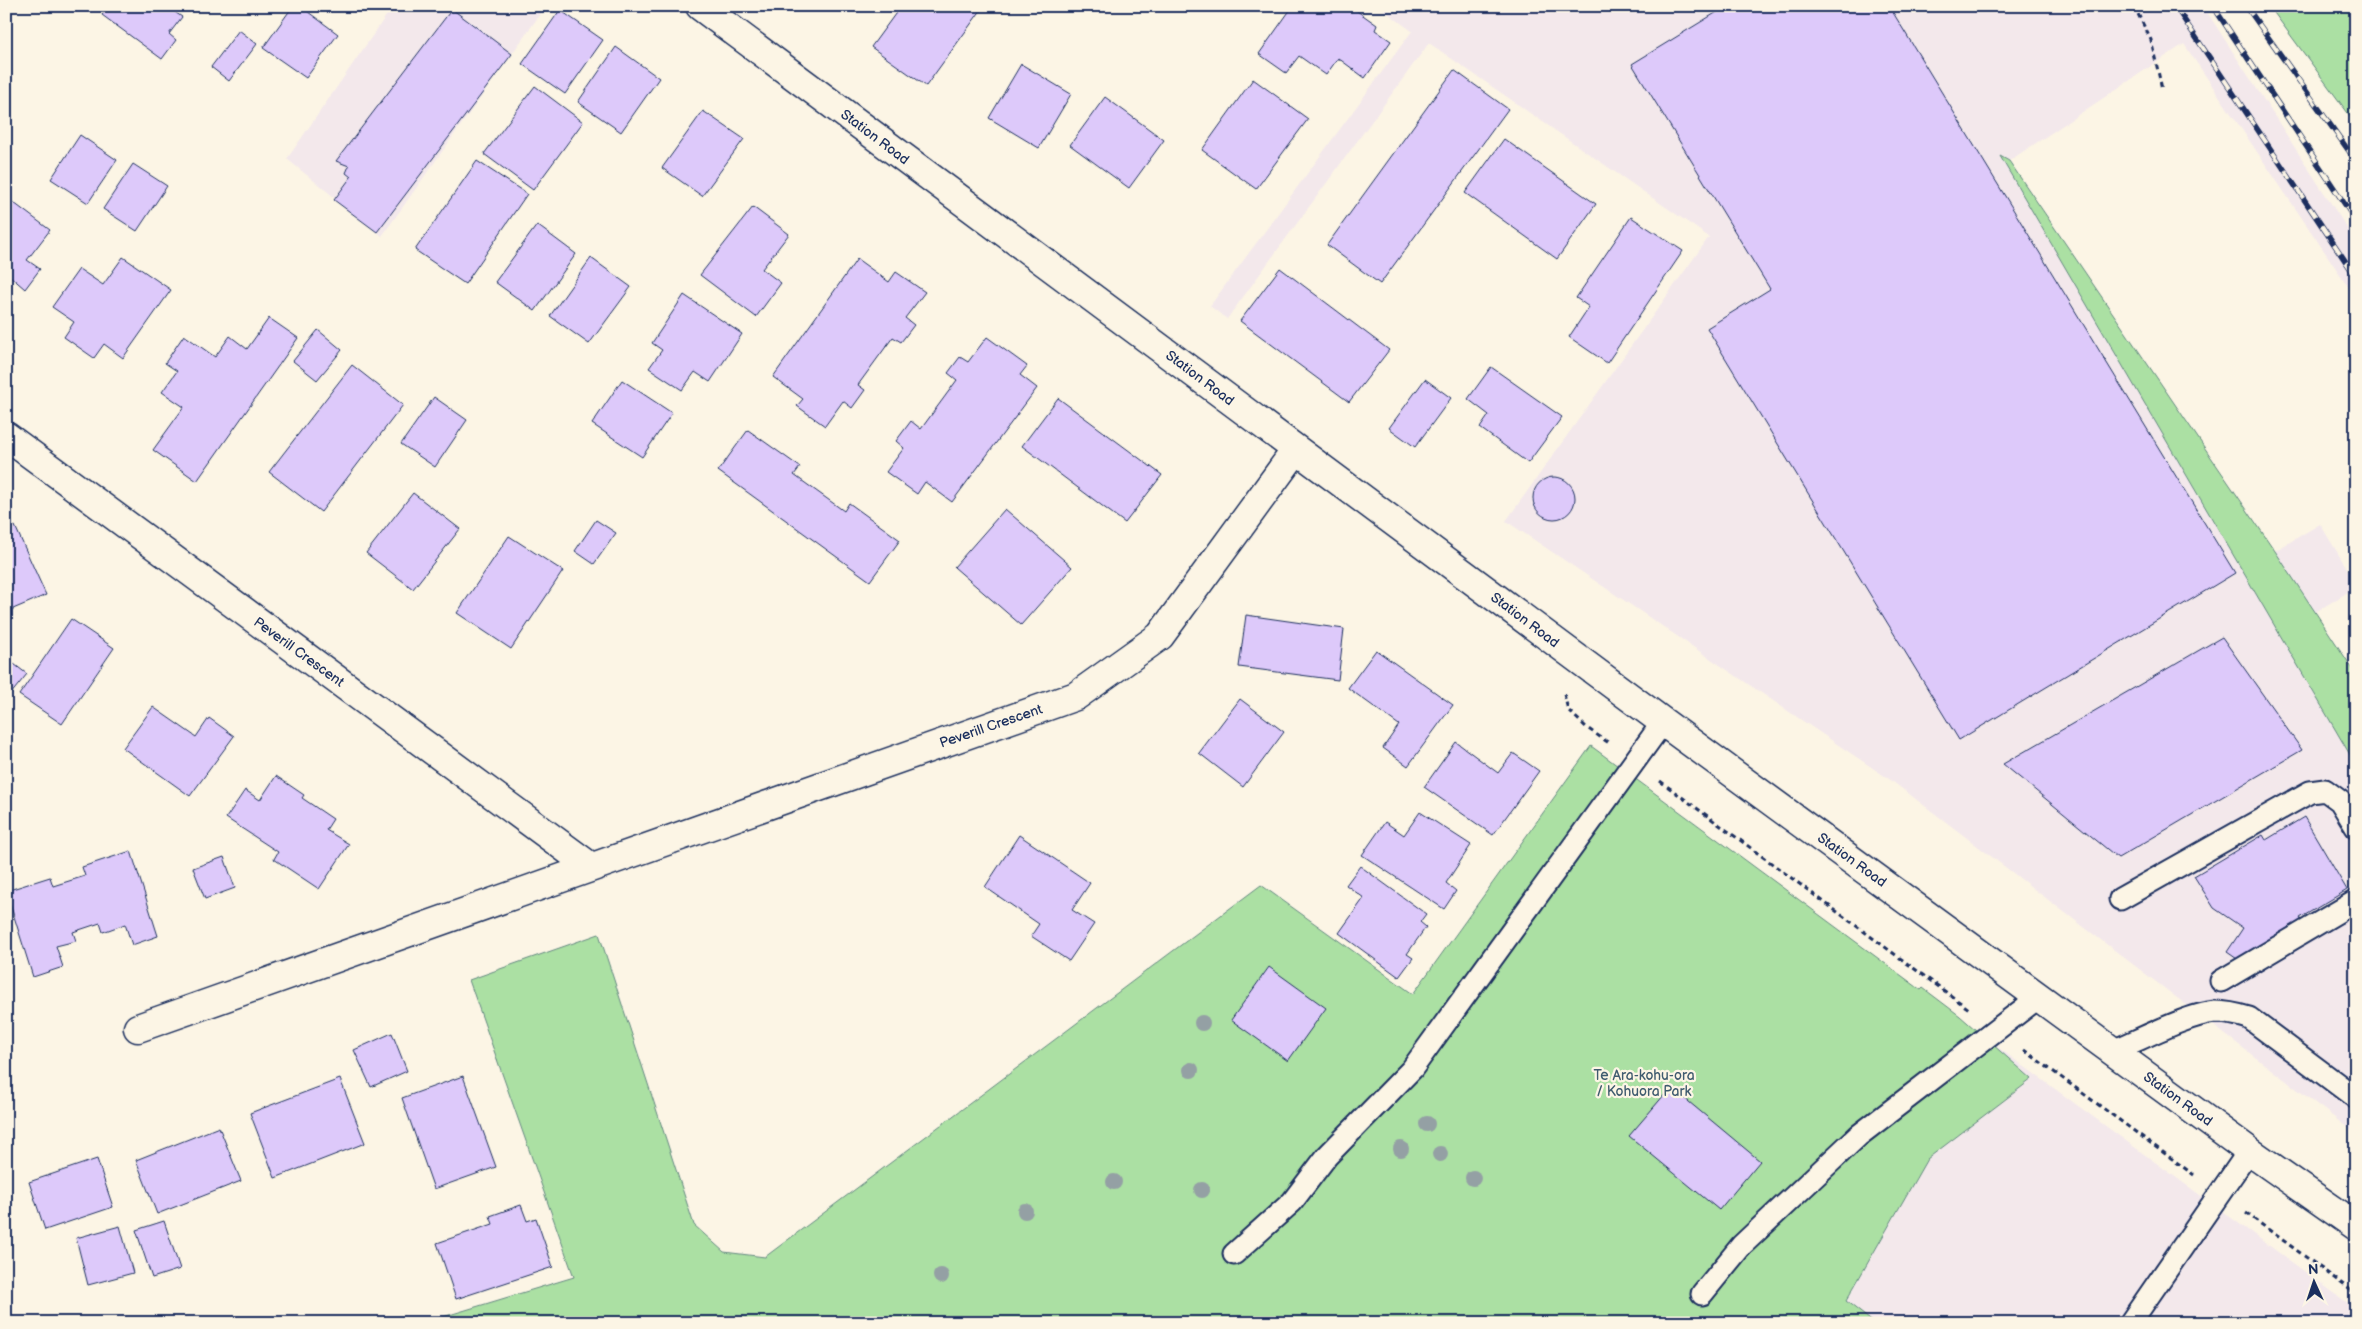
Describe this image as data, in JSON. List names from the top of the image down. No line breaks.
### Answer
{"streets":{"main road":["Station Road","Peverill Crescent"]},"crossings":[["Station Road","Peverill Crescent"]],"parks":["Te Ara-kohu-ora / Kohuora Park"],"north":"top"}
